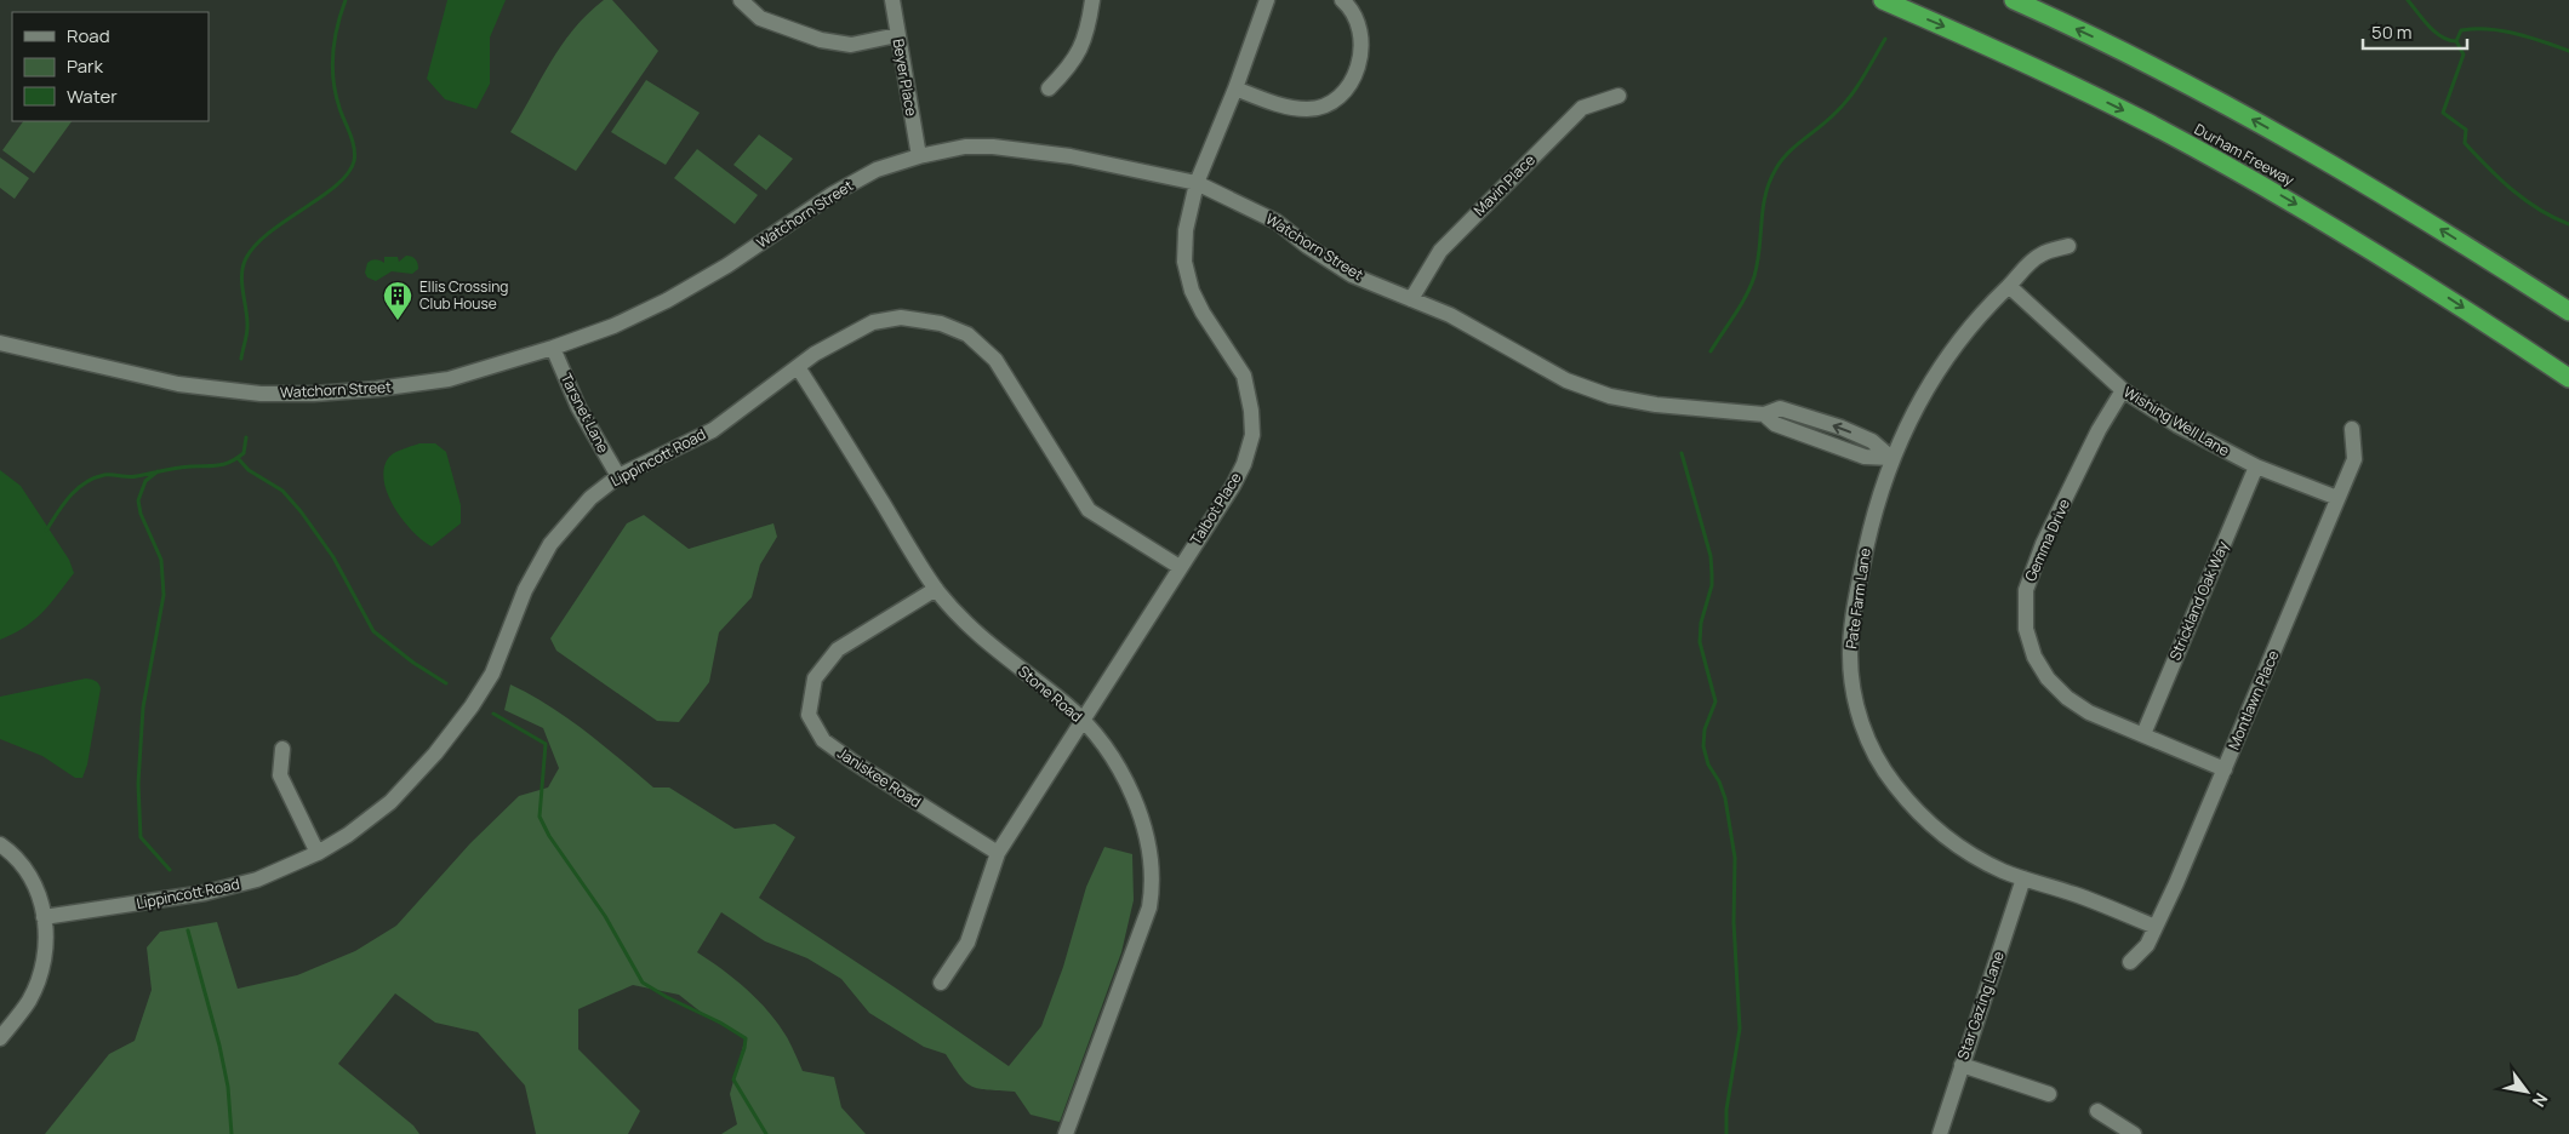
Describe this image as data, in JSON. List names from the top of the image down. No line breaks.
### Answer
{"streets":{"highway":["Durham Freeway"],"street":["Beyer Place","Mavin Place","Watchorn Street","Tarsnet Lane","Wishing Well Lane","Lippincott Road","Talbot Place","Gemma Drive","Pate Farm Lane","Strickland Oak Way","Stone Road","Montlawn Place","Janiskee Road","Star Gazing Lane"]},"crossings":[["Beyer Place","Watchorn Street"],["Mavin Place","Watchorn Street"],["Watchorn Street","Tarsnet Lane"],["Watchorn Street","Talbot Place"],["Watchorn Street","Pate Farm Lane"],["Tarsnet Lane","Lippincott Road"],["Wishing Well Lane","Gemma Drive"],["Wishing Well Lane","Pate Farm Lane"],["Wishing Well Lane","Strickland Oak Way"],["Wishing Well Lane","Montlawn Place"],["Lippincott Road","Talbot Place"],["Lippincott Road","Stone Road"],["Talbot Place","Stone Road"],["Talbot Place","Janiskee Road"],["Gemma Drive","Strickland Oak Way"],["Gemma Drive","Montlawn Place"],["Pate Farm Lane","Montlawn Place"],["Pate Farm Lane","Star Gazing Lane"],["Stone Road","Janiskee Road"]],"places":{"building":["Ellis Crossing Club House"]},"legend":["Road","Park","Water"],"scale_bar":"50 m","north":"bottom right"}
